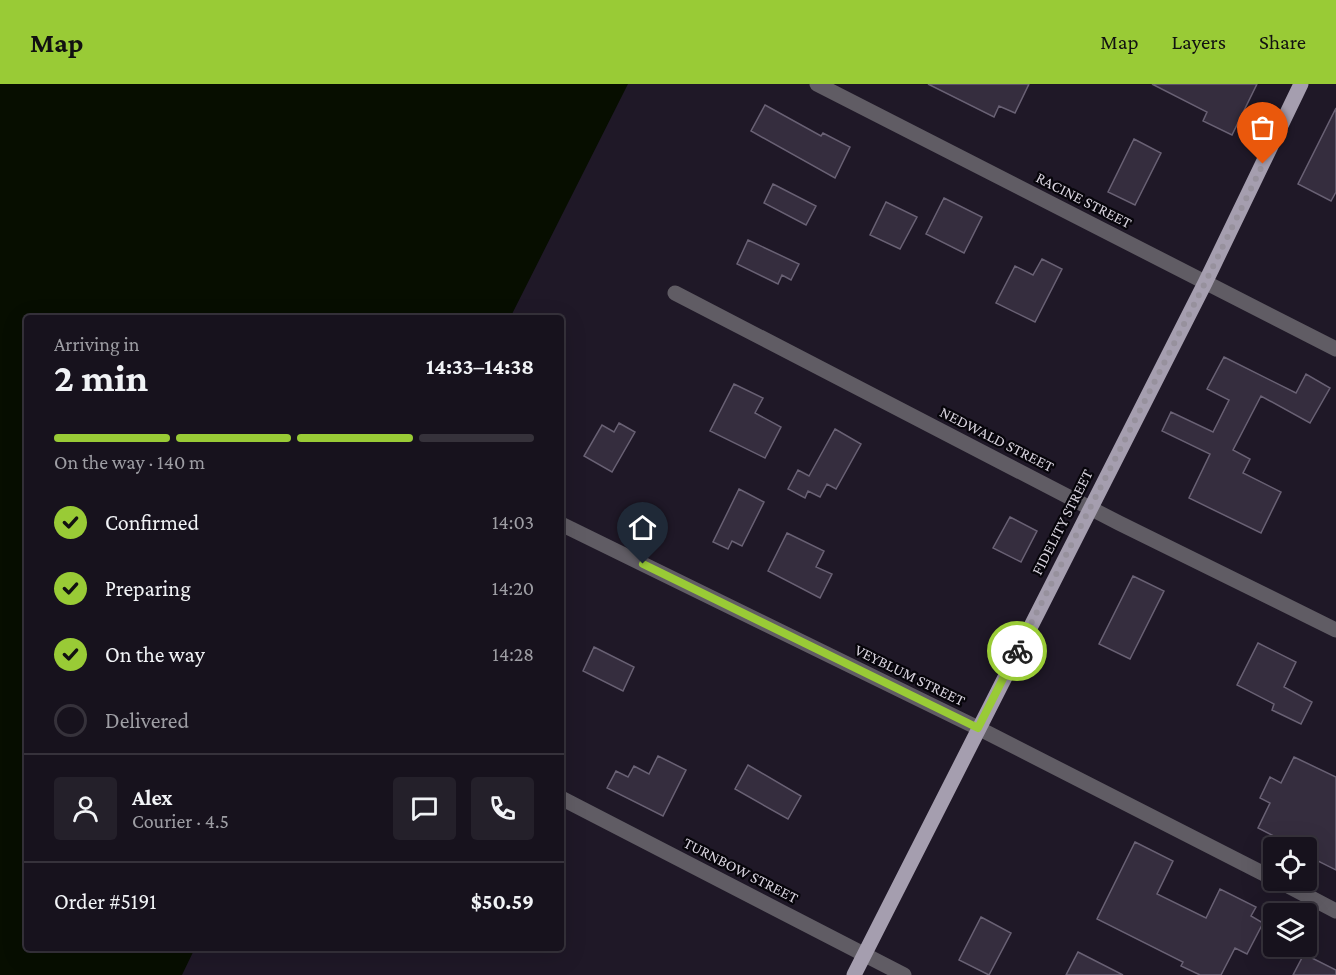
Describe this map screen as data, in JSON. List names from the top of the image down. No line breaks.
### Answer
{"streets":{"main road":["FIDELITY STREET"],"street":["RACINE STREET","NEDWALD STREET","VEYBLUM STREET","TURNBOW STREET"]},"crossings":[["RACINE STREET","FIDELITY STREET"],["NEDWALD STREET","FIDELITY STREET"],["FIDELITY STREET","VEYBLUM STREET"],["FIDELITY STREET","TURNBOW STREET"]],"page":{"header":"Map","nav":["Map","Layers","Share"],"heading":["2 min","Arriving in","14:33–14:38"],"panel":["Alex","Courier · 4.5","Order #5191","$50.59"],"bar":"On the way · 140 m","list":[["Confirmed","14:03"],["Preparing","14:20"],["On the way","14:28"],"Delivered"]}}
